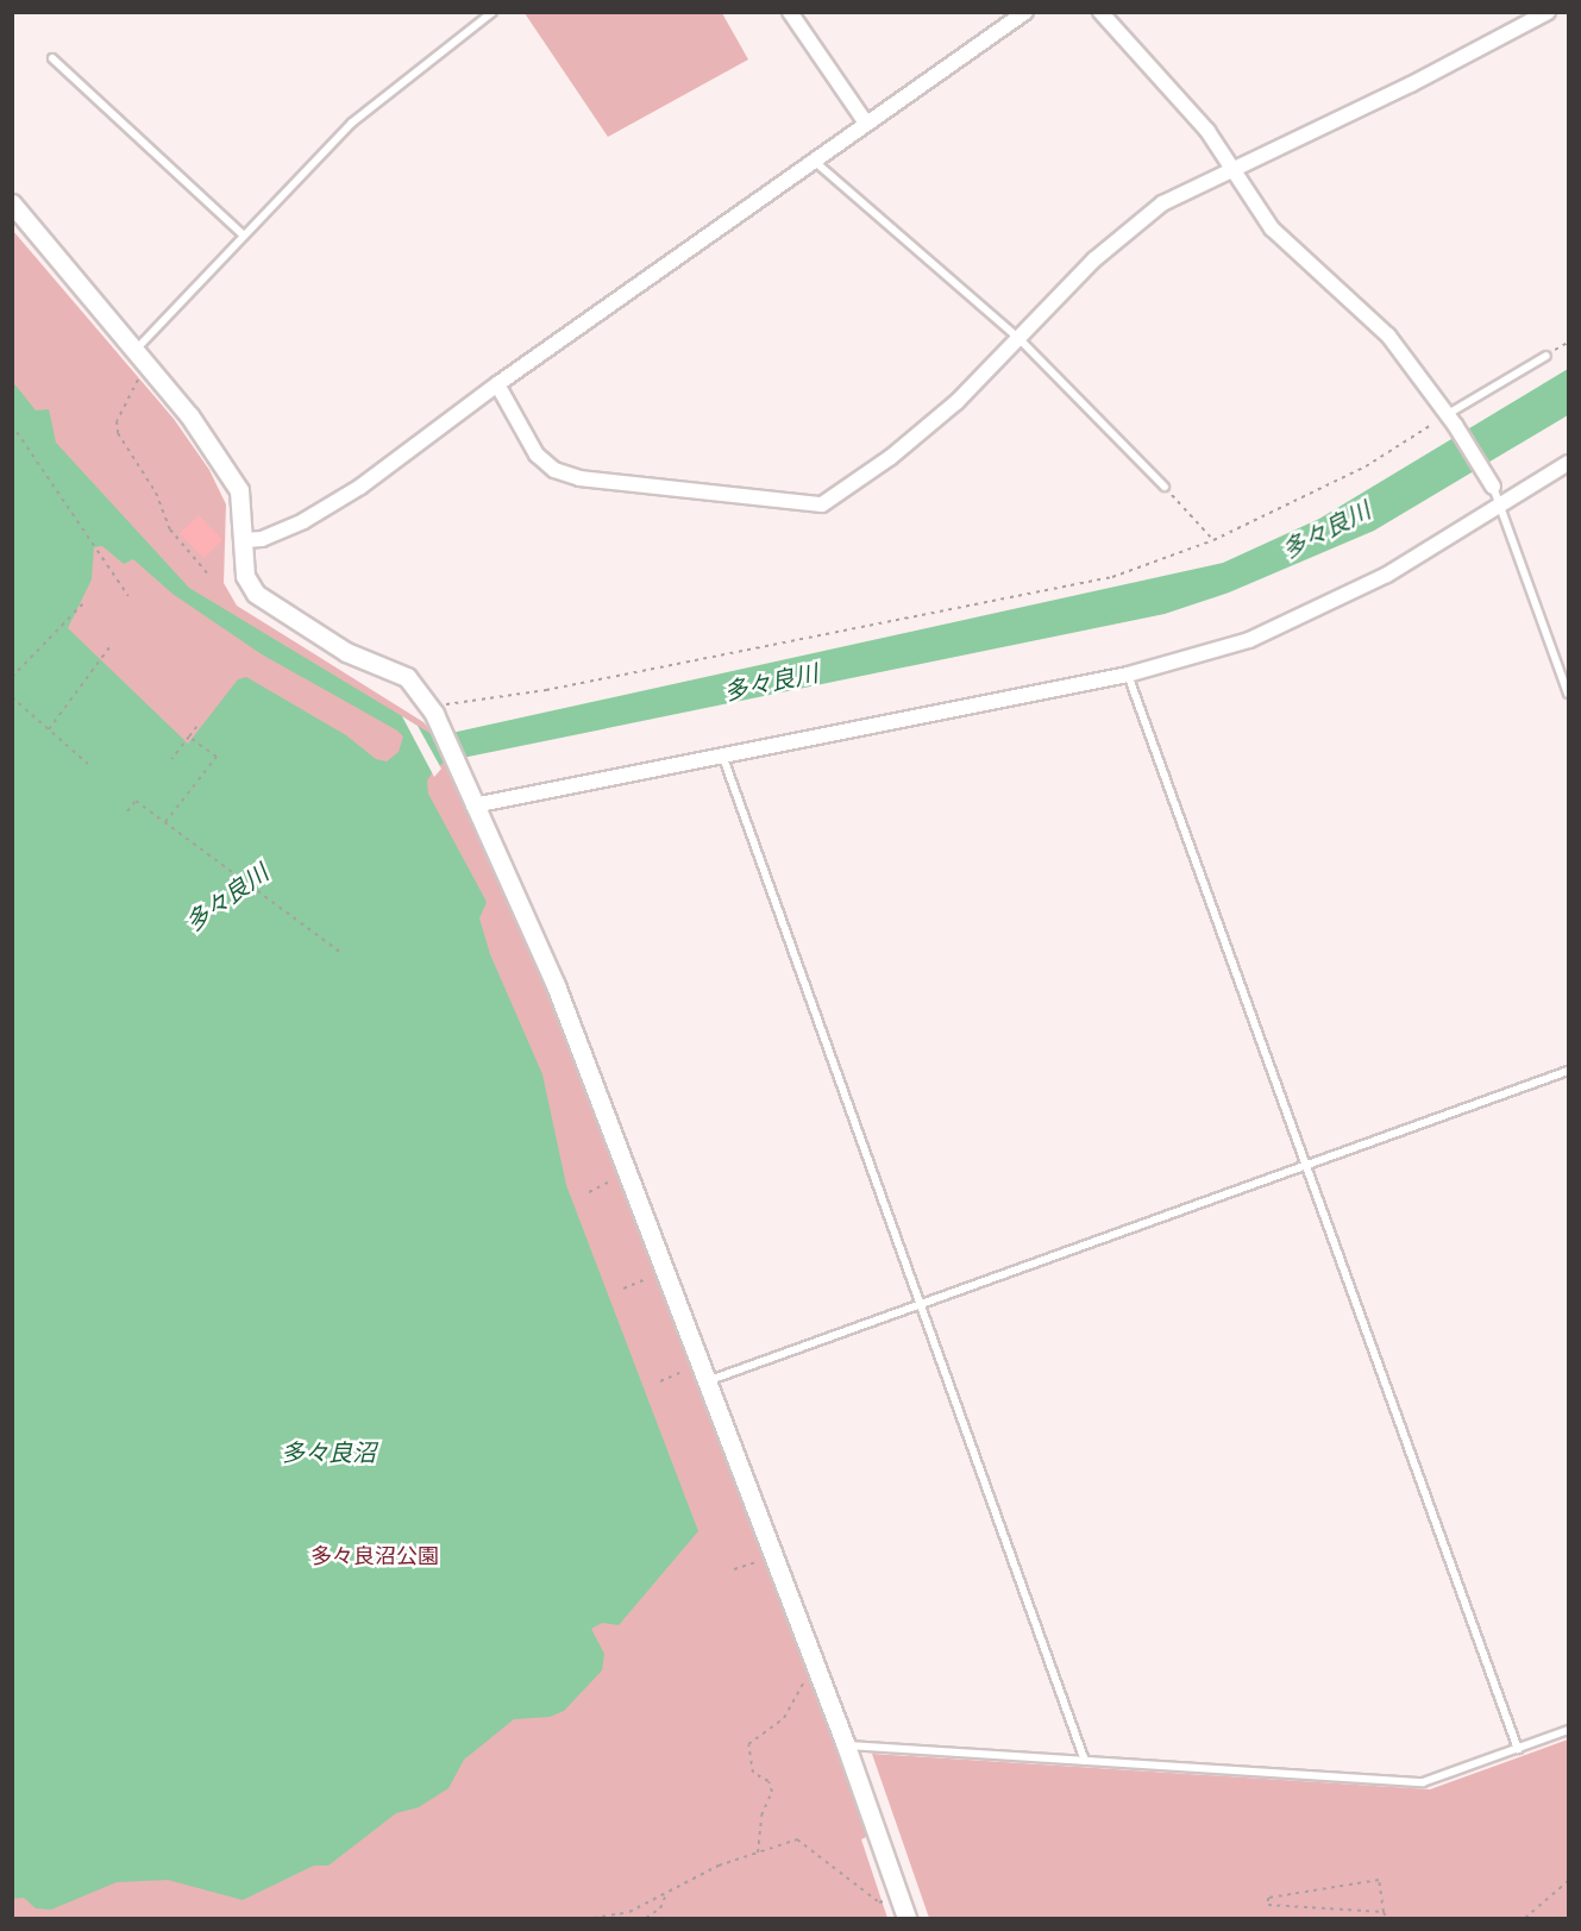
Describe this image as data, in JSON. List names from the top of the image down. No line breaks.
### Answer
{"water":["多々良川","多々良沼"],"parks":["多々良沼公園"]}
